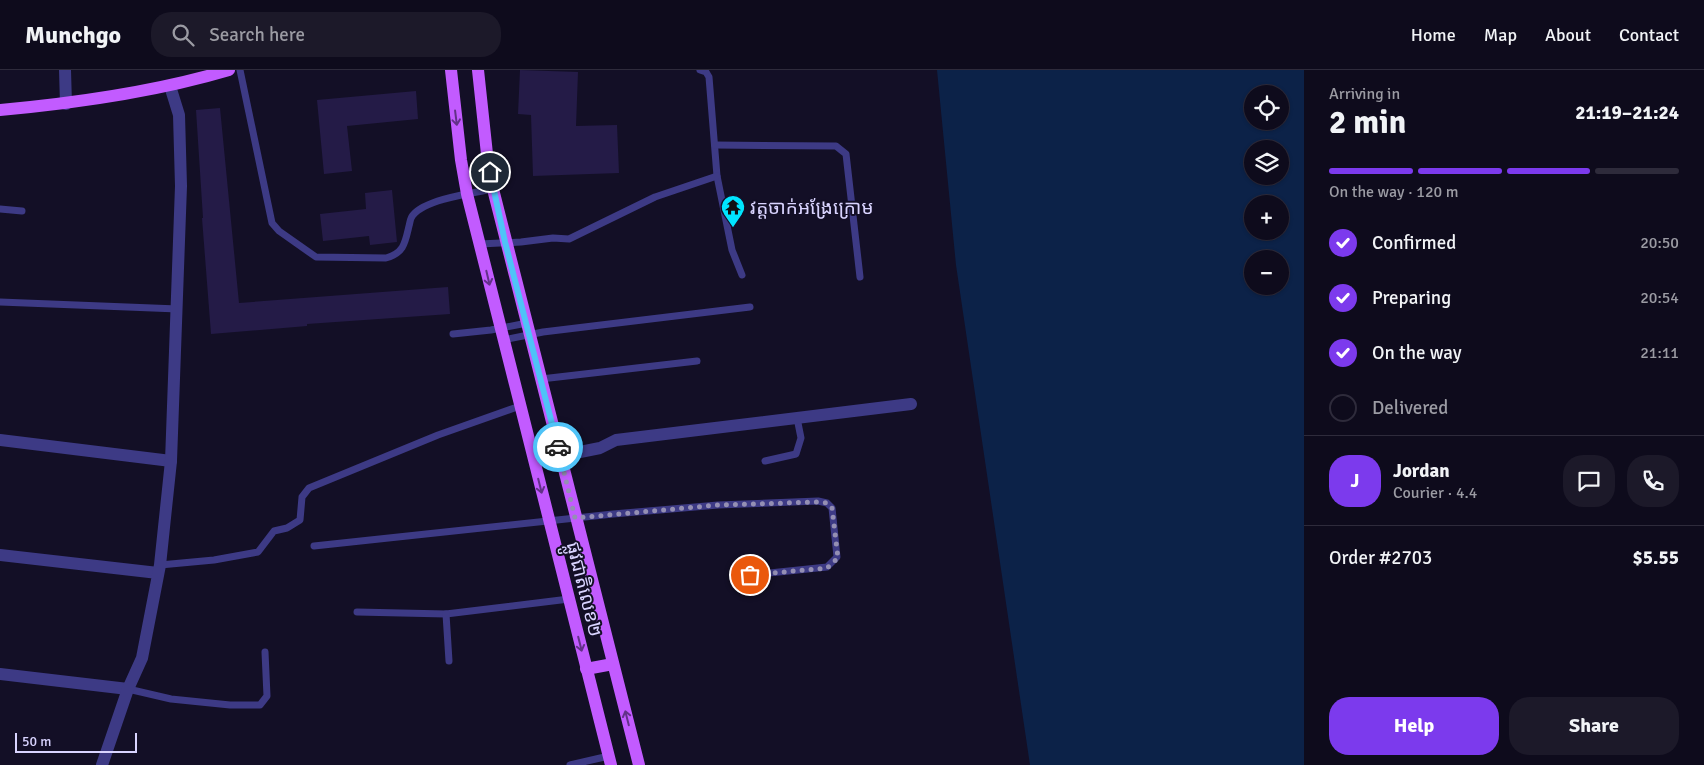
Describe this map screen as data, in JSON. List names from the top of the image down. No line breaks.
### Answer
{"streets":{"main road":["ផ្លូវជាតិលេខ២"]},"places":{"temple":["វត្តចាក់អង្រែក្រោម"]},"scale_bar":"50 m","page":{"header":"Munchgo","search":"Search here","nav":["Home","Map","About","Contact"],"heading":["2 min","Arriving in","21:19–21:24"],"panel":["Jordan","Courier · 4.4","Order #2703","$5.55"],"map_buttons":["+","−"],"bar":"On the way · 120 m","list":[["Confirmed","20:50"],["Preparing","20:54"],["On the way","21:11"],"Delivered"],"round":"J","buttons":["Help","Share"],"scale":"50 m"}}
